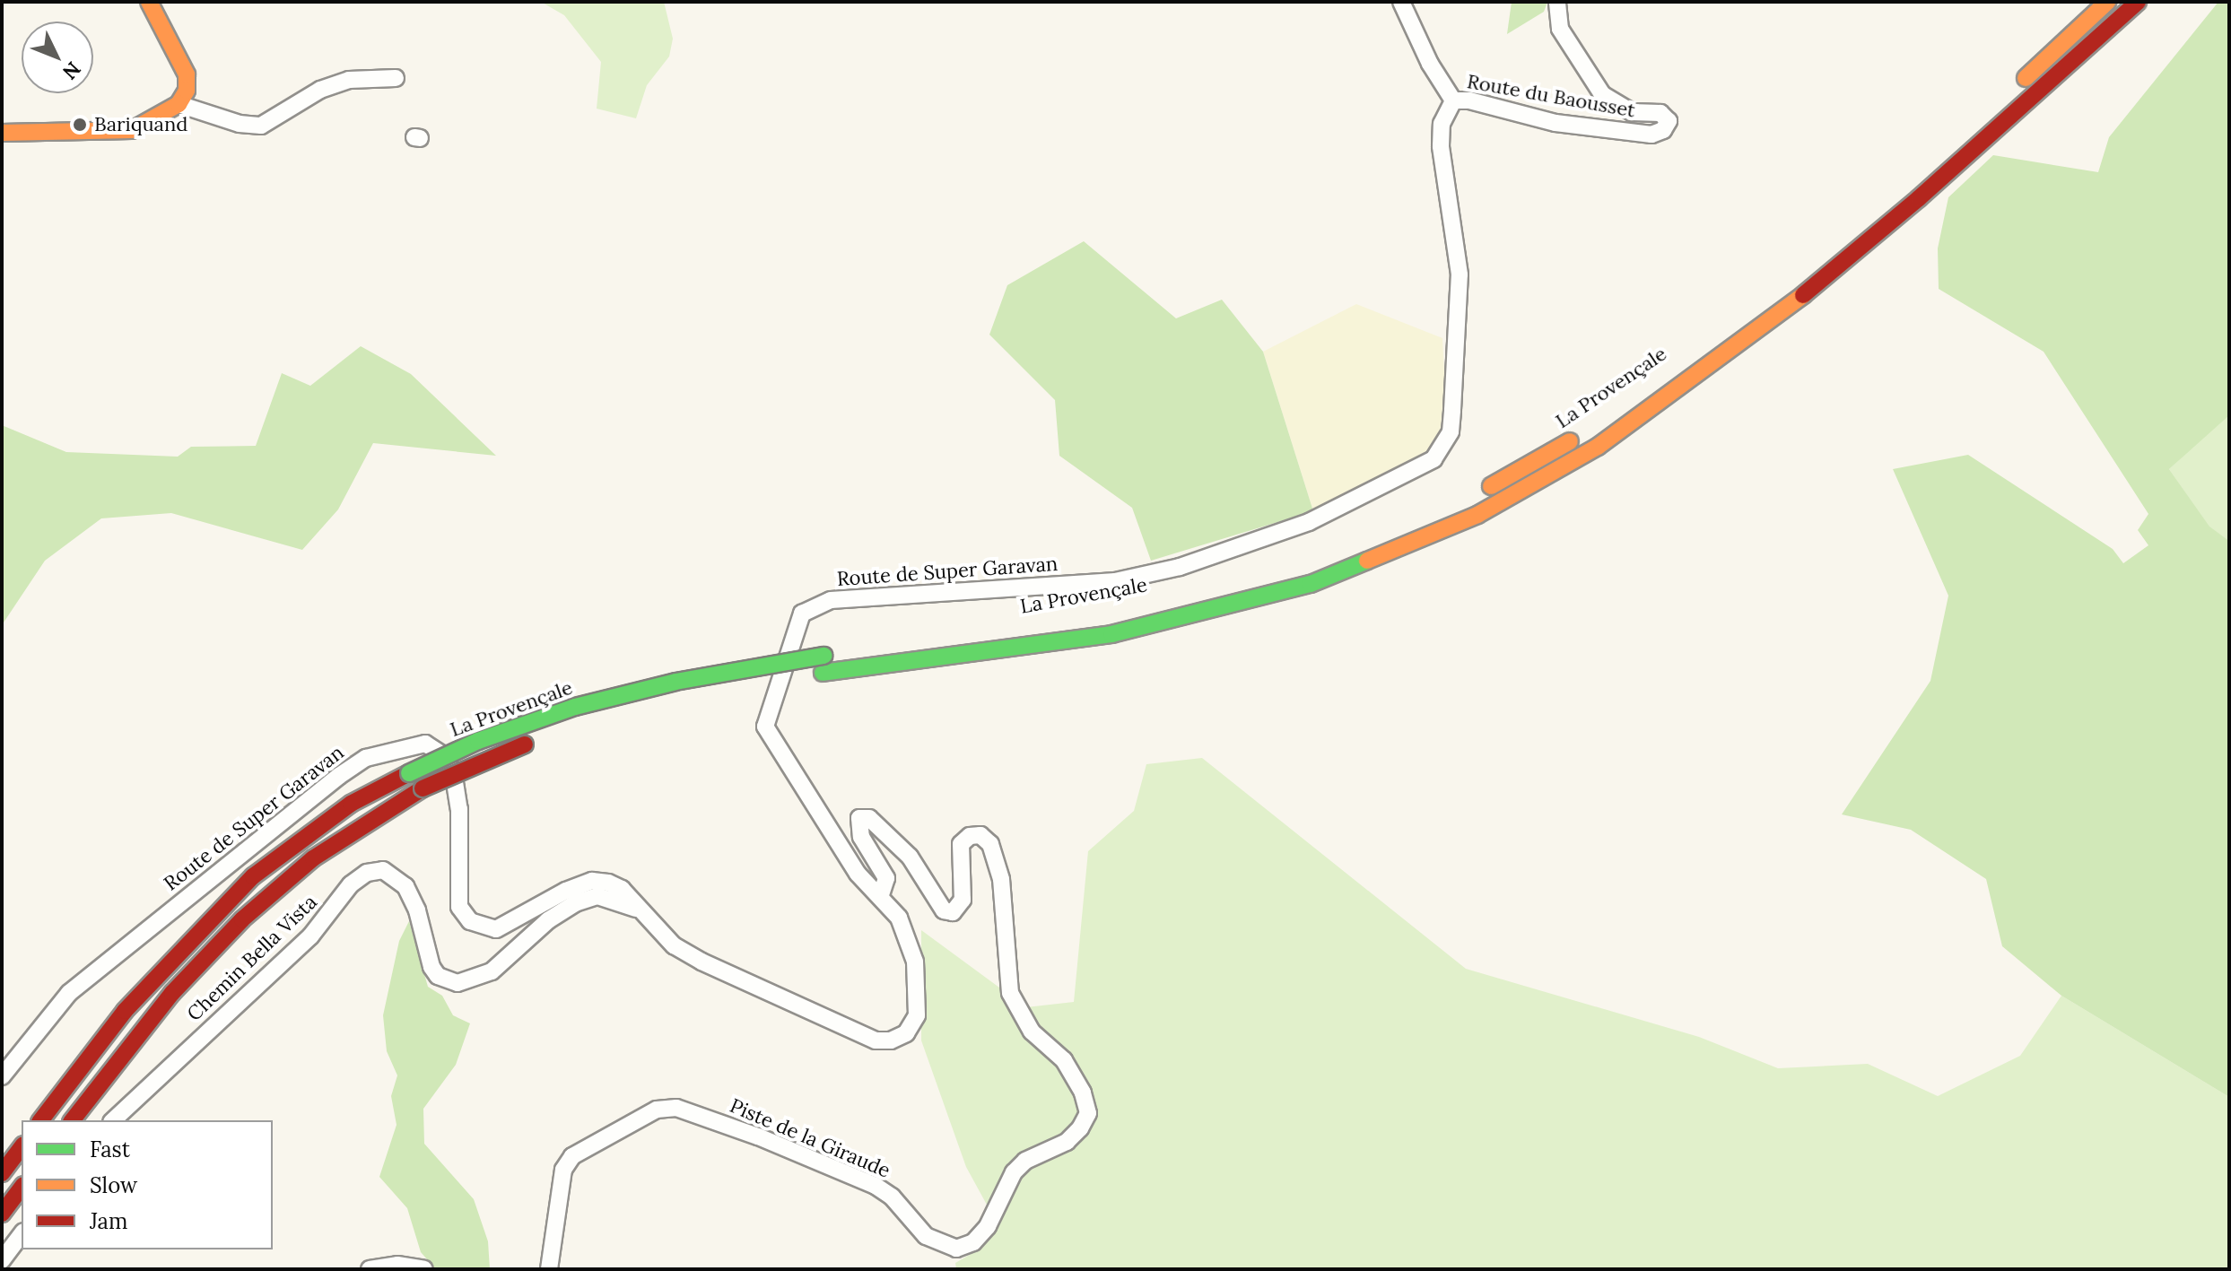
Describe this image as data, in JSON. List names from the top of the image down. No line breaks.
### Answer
{"streets":{"main road":["La Provençale"],"street":["Route du Baousset","Route de Super Garavan","Chemin Bella Vista","Piste de la Giraude"]},"crossings":[["Route du Baousset","Route de Super Garavan"],["Route de Super Garavan","Chemin Bella Vista"],["Route de Super Garavan","Piste de la Giraude"]],"places":["Bariquand"],"legend":["Fast","Slow","Jam"],"north":"bottom right"}
